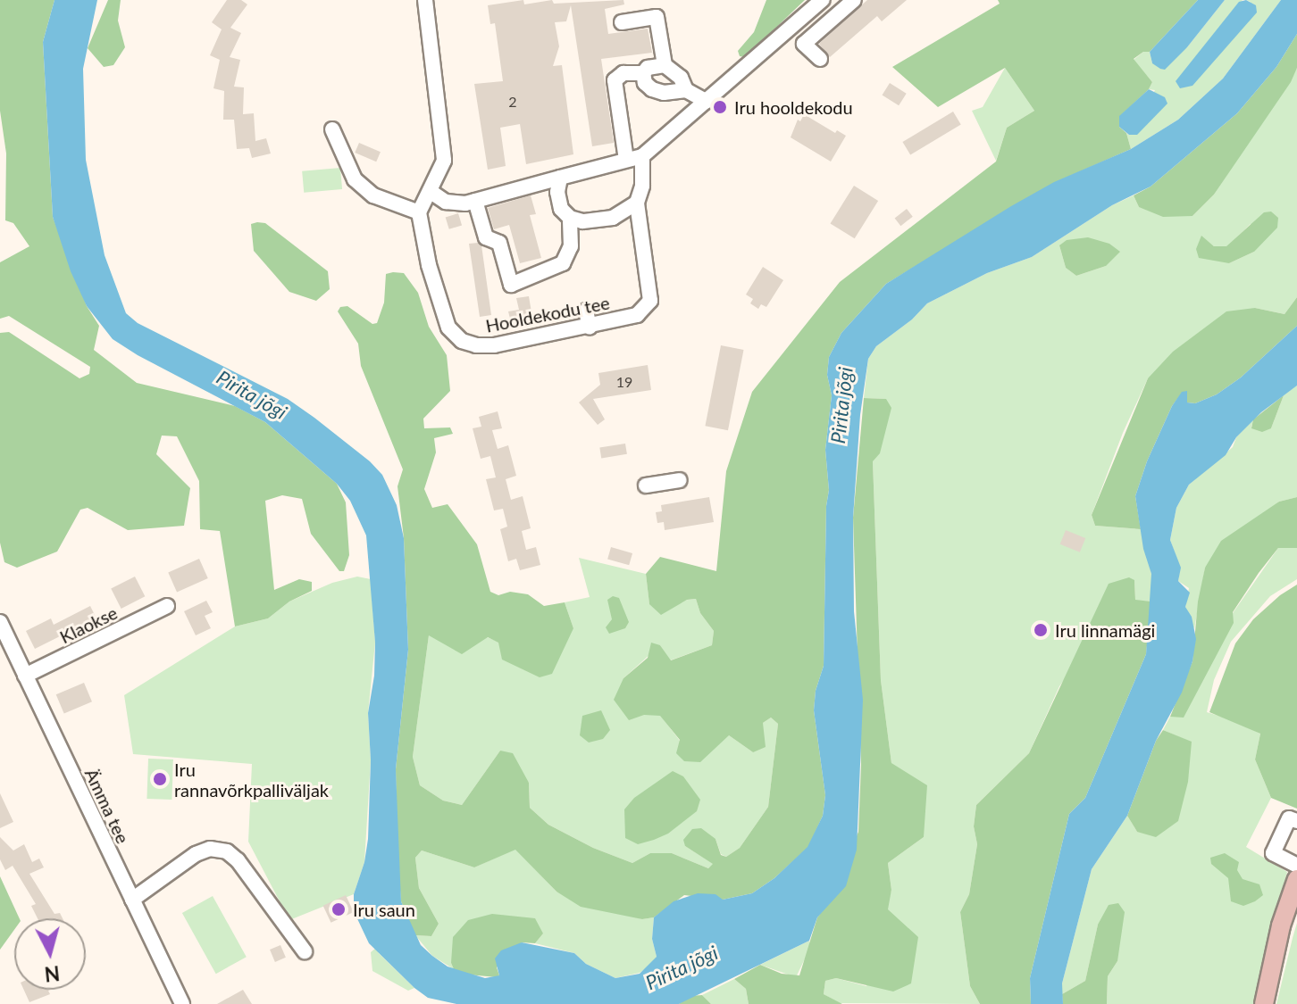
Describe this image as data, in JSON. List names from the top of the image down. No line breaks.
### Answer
{"streets":{"street":["Hooldekodu tee","Klaokse","Ämma tee"]},"crossings":[["Klaokse","Ämma tee"]],"water":["Pirita jõgi"],"places":["Iru hooldekodu","Iru linnamägi","Iru rannavõrkpalliväljak","Iru saun"],"house_numbers":["2","19"],"north":"bottom"}
